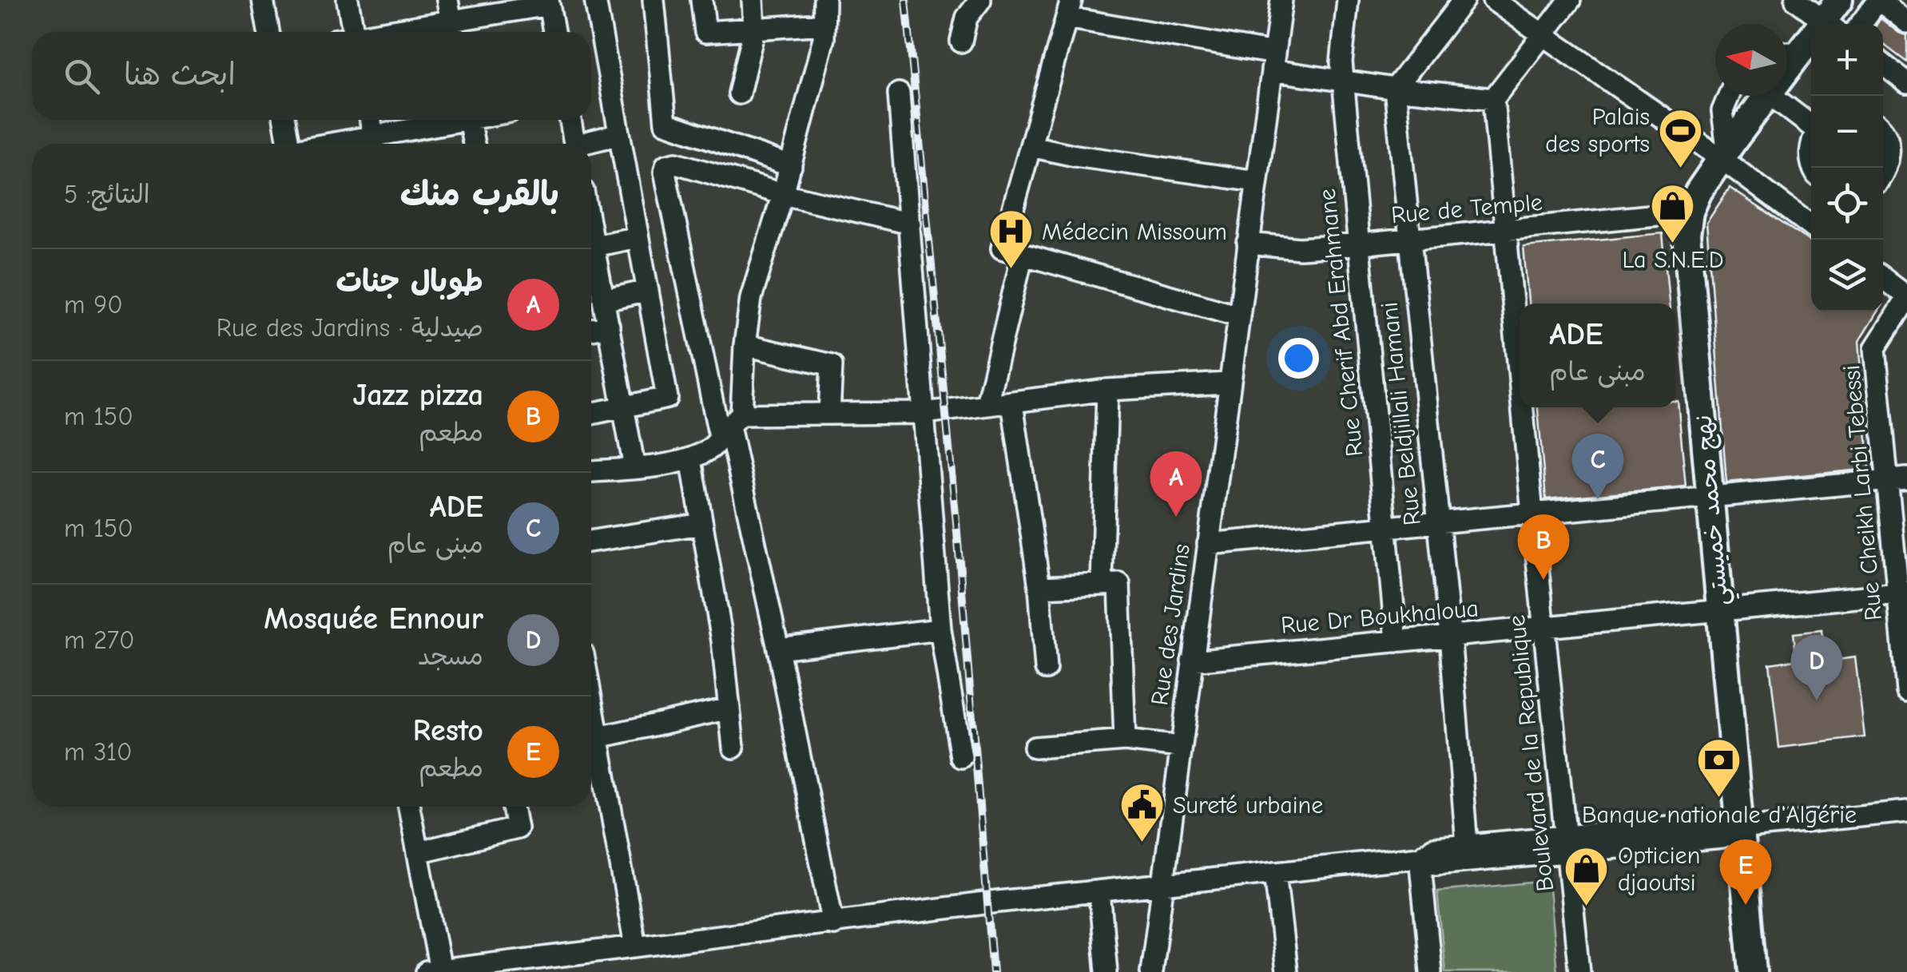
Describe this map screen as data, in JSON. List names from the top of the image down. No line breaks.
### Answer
{"streets":{"main road":["نهج محمد خميستي"],"street":["Rue de Temple","Rue Cherif Abd Erahmane","Rue Beldjillali Hamani","Rue Cheikh Larbi Tebessi","Rue Dr Boukhaloua","Rue des Jardins","Boulevard de la Republique"]},"crossings":[["Rue de Temple","Rue Cherif Abd Erahmane"],["Rue de Temple","Rue Beldjillali Hamani"],["Rue de Temple","نهج محمد خميستي"],["Rue de Temple","Rue des Jardins"],["Rue de Temple","Boulevard de la Republique"],["Rue Cherif Abd Erahmane","Rue Dr Boukhaloua"],["Rue Beldjillali Hamani","Rue Dr Boukhaloua"],["Rue Cheikh Larbi Tebessi","Rue Dr Boukhaloua"],["نهج محمد خميستي","Rue Dr Boukhaloua"],["Rue Dr Boukhaloua","Rue des Jardins"],["Rue Dr Boukhaloua","Boulevard de la Republique"]],"places":{"sports":["Palais des sports"],"shop":["La S.N.E.D","Opticien djaoutsi"],"hospital":["Médecin Missoum"],"bank":["Banque nationale d'Algérie"],"public building":["Sureté urbaine"]},"north":"left","page":{"map_buttons":["+","−"],"search":"ابحث هنا","heading":["بالقرب منك","النتائج: 5"],"list":[{"mark":"A","name":"طوبال جنات","note":"صيدلية · Rue des Jardins","value":"90 m"},{"mark":"B","name":"Jazz pizza","note":"مطعم","value":"150 m"},{"mark":"C","name":"ADE","note":"مبنى عام","value":"150 m"},{"mark":"D","name":"Mosquée Ennour","note":"مسجد","value":"270 m"},{"mark":"E","name":"Resto","note":"مطعم","value":"310 m"}],"popup":["ADE","مبنى عام"],"pins":["C","A","B","D","E"]}}
